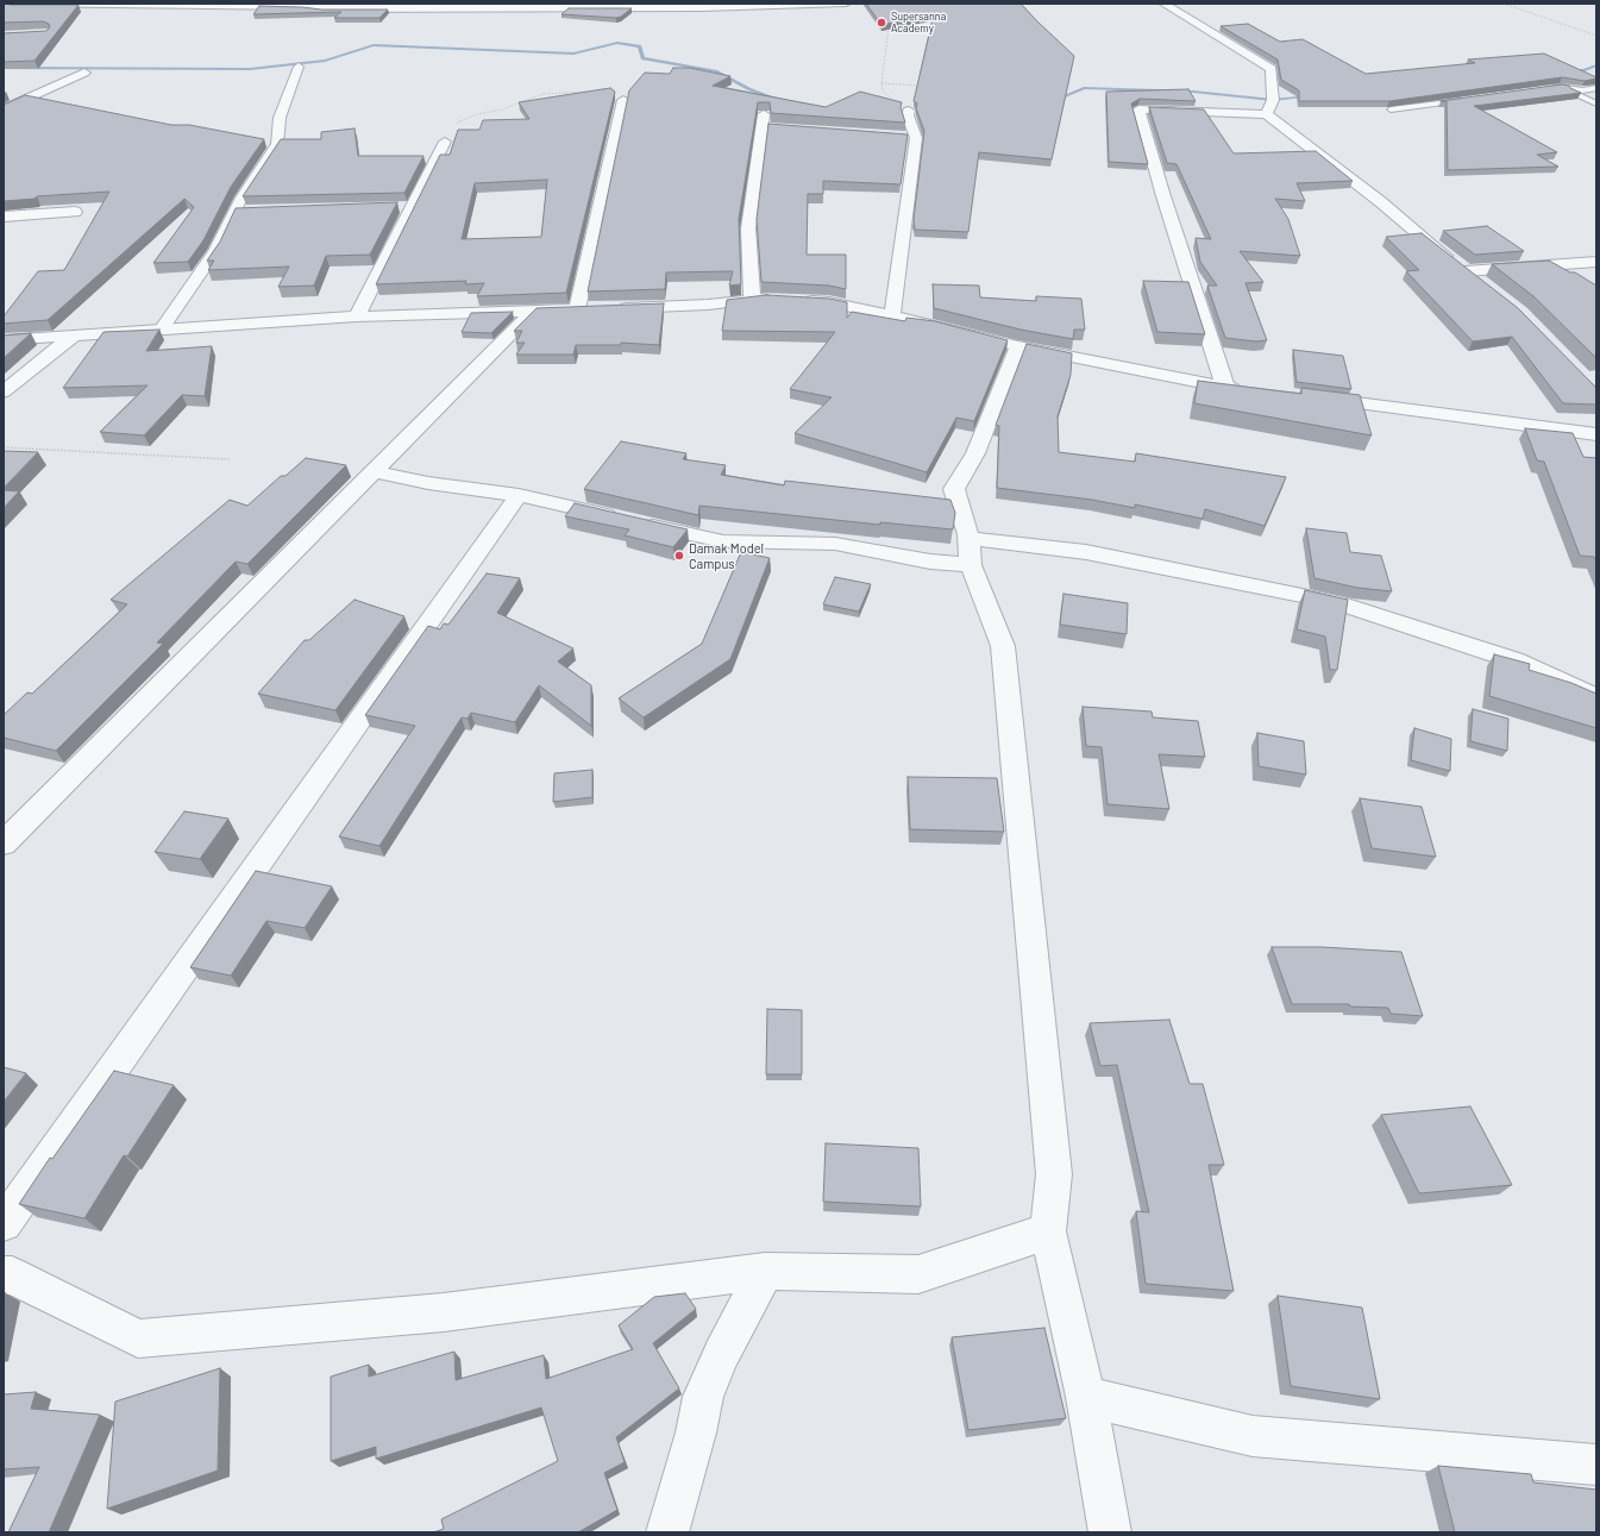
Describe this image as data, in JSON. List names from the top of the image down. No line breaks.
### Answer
{"places":["Supersanna Academy","Damak Model Campus"]}
